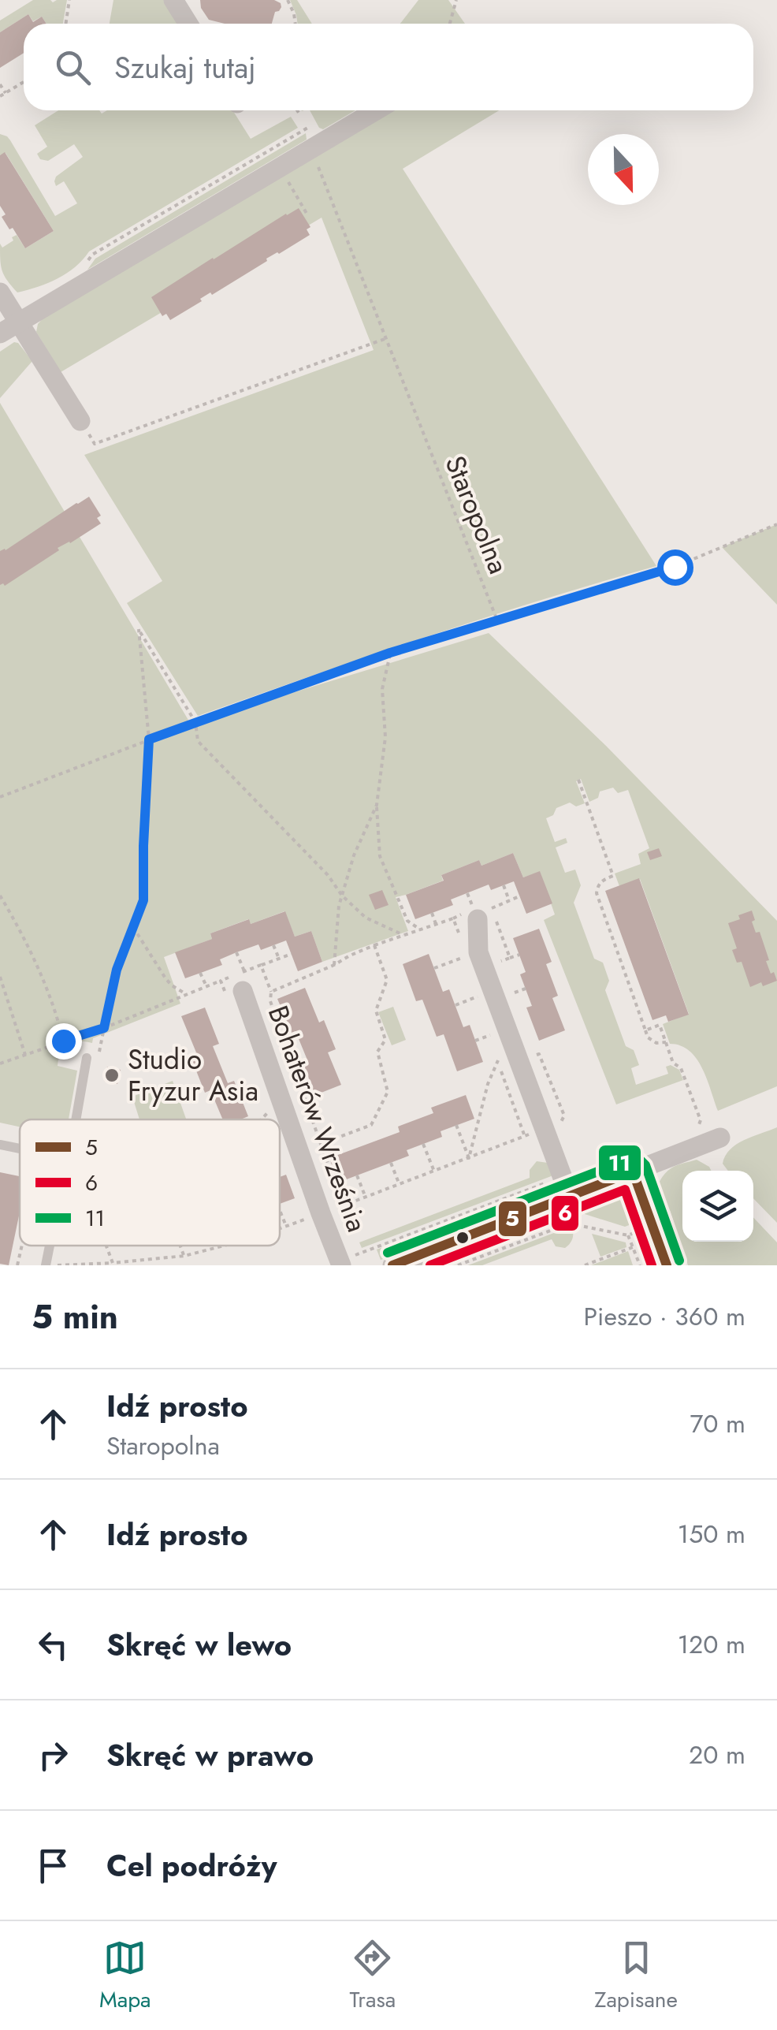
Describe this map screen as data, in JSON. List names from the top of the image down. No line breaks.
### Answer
{"streets":{"street":["Bohaterów Września"],"path":["Staropolna"]},"places":["Studio Fryzur Asia"],"lines":["transit line 11","transit line 5","transit line 6"],"legend":["5","6","11"],"north":"bottom","page":{"search":"Szukaj tutaj","heading":["5 min","Pieszo · 360 m"],"list":[["Idź prosto","Staropolna","70 m"],["Idź prosto","150 m"],["Skręć w lewo","120 m"],["Skręć w prawo","20 m"],"Cel podróży"],"nav":["Mapa","Trasa","Zapisane"]}}
